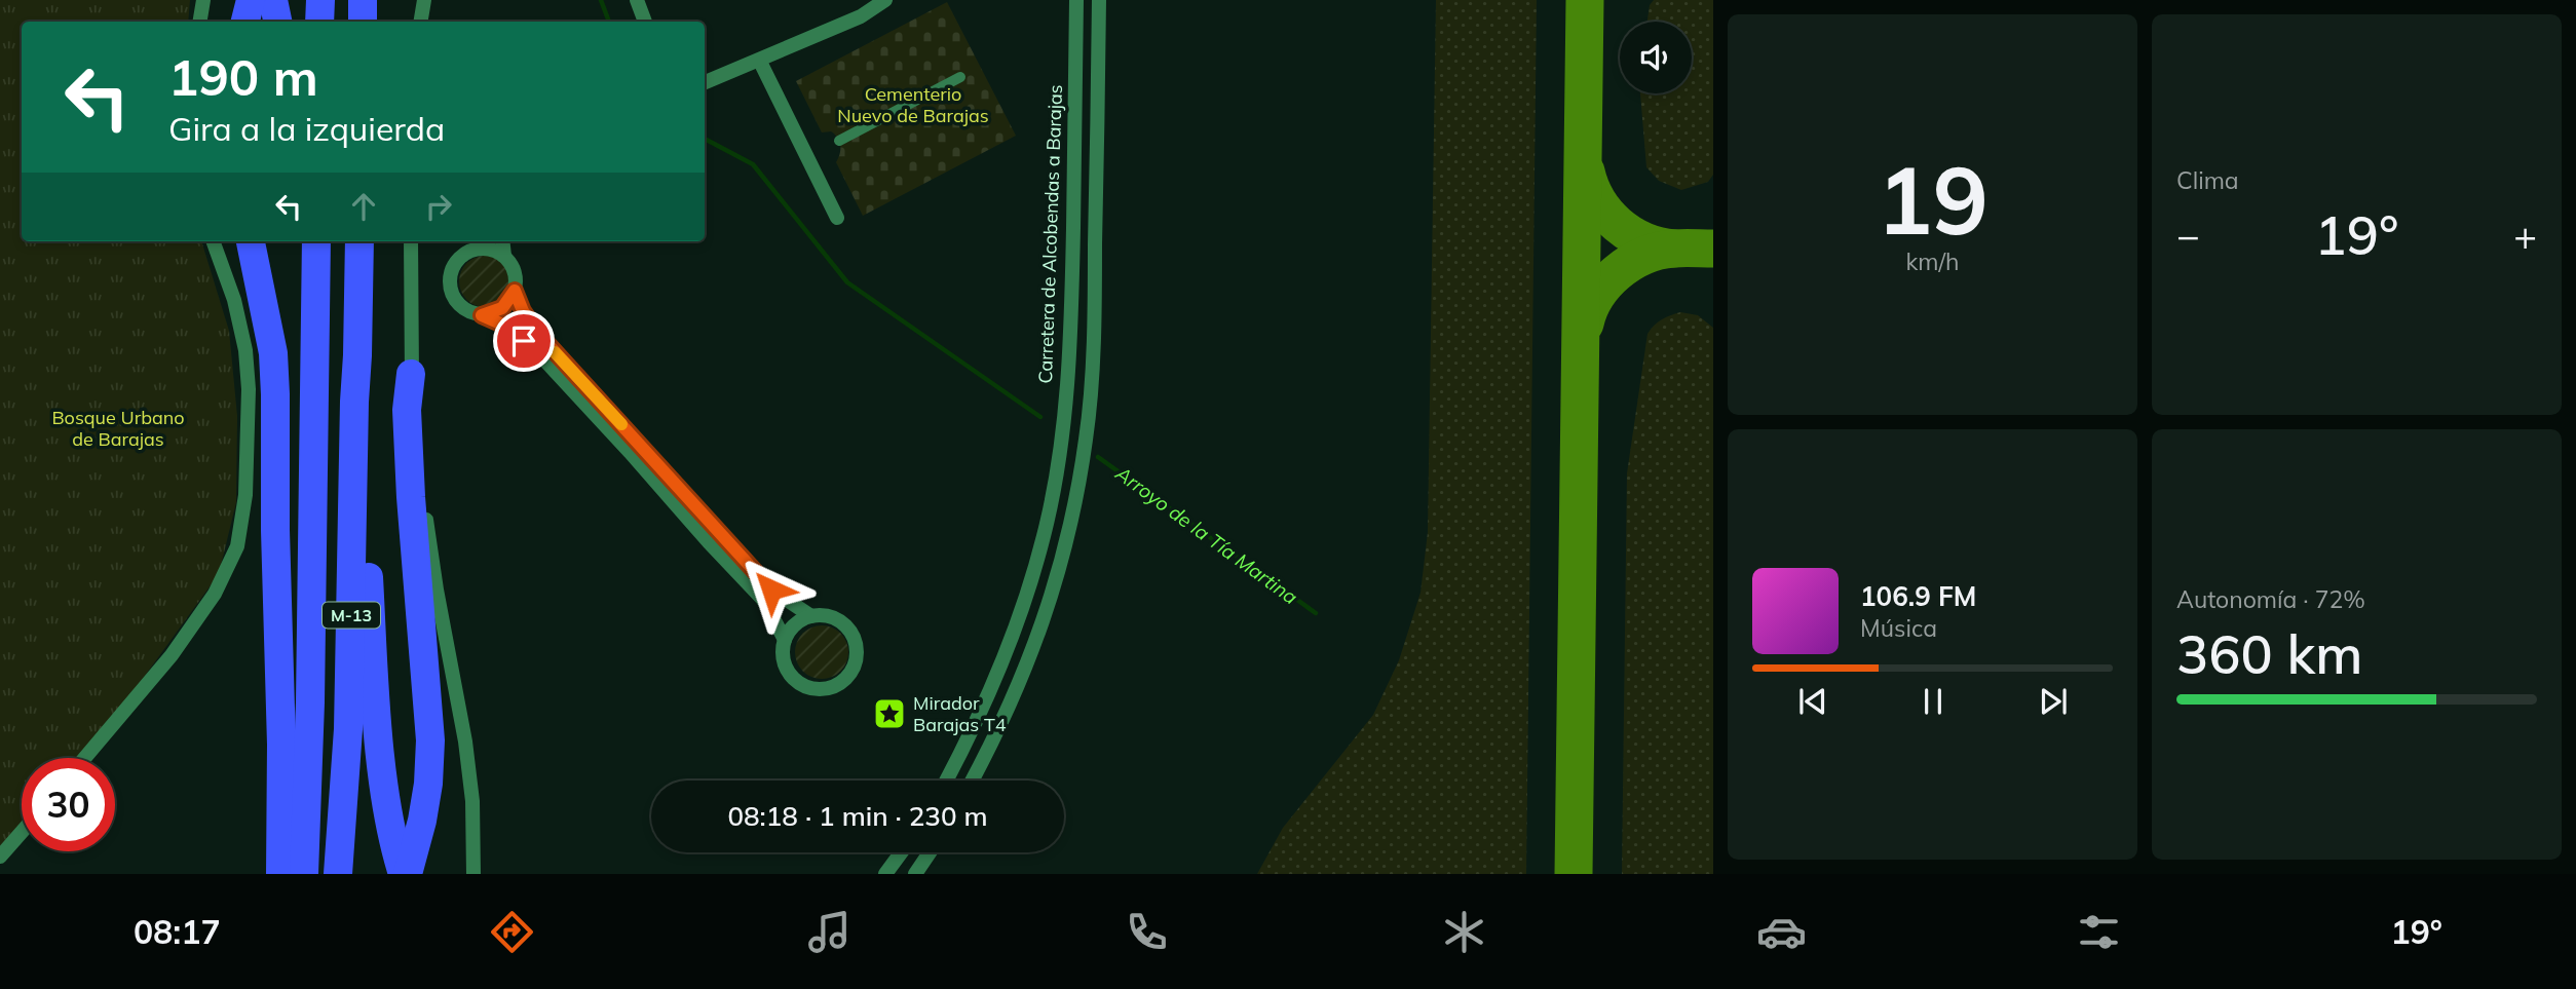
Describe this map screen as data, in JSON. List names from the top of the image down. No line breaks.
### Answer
{"streets":{"highway":["M-13"],"street":["Carretera de Alcobendas a Barajas"]},"water":["Arroyo de la Tía Martina"],"parks":["Cementerio Nuevo de Barajas","Bosque Urbano de Barajas"],"places":{"place":["Mirador Barajas T4"]},"page":{"tile":[["19","km/h"],"Clima",["Autonomía · 72%","360 km"]],"turn":["190 m","Gira a la izquierda"],"heat":["−","19°","+"],"song":["106.9 FM","Música"],"limit":"30","trip":"08:18 · 1 min · 230 m","tabs":["08:17","19°"]}}
